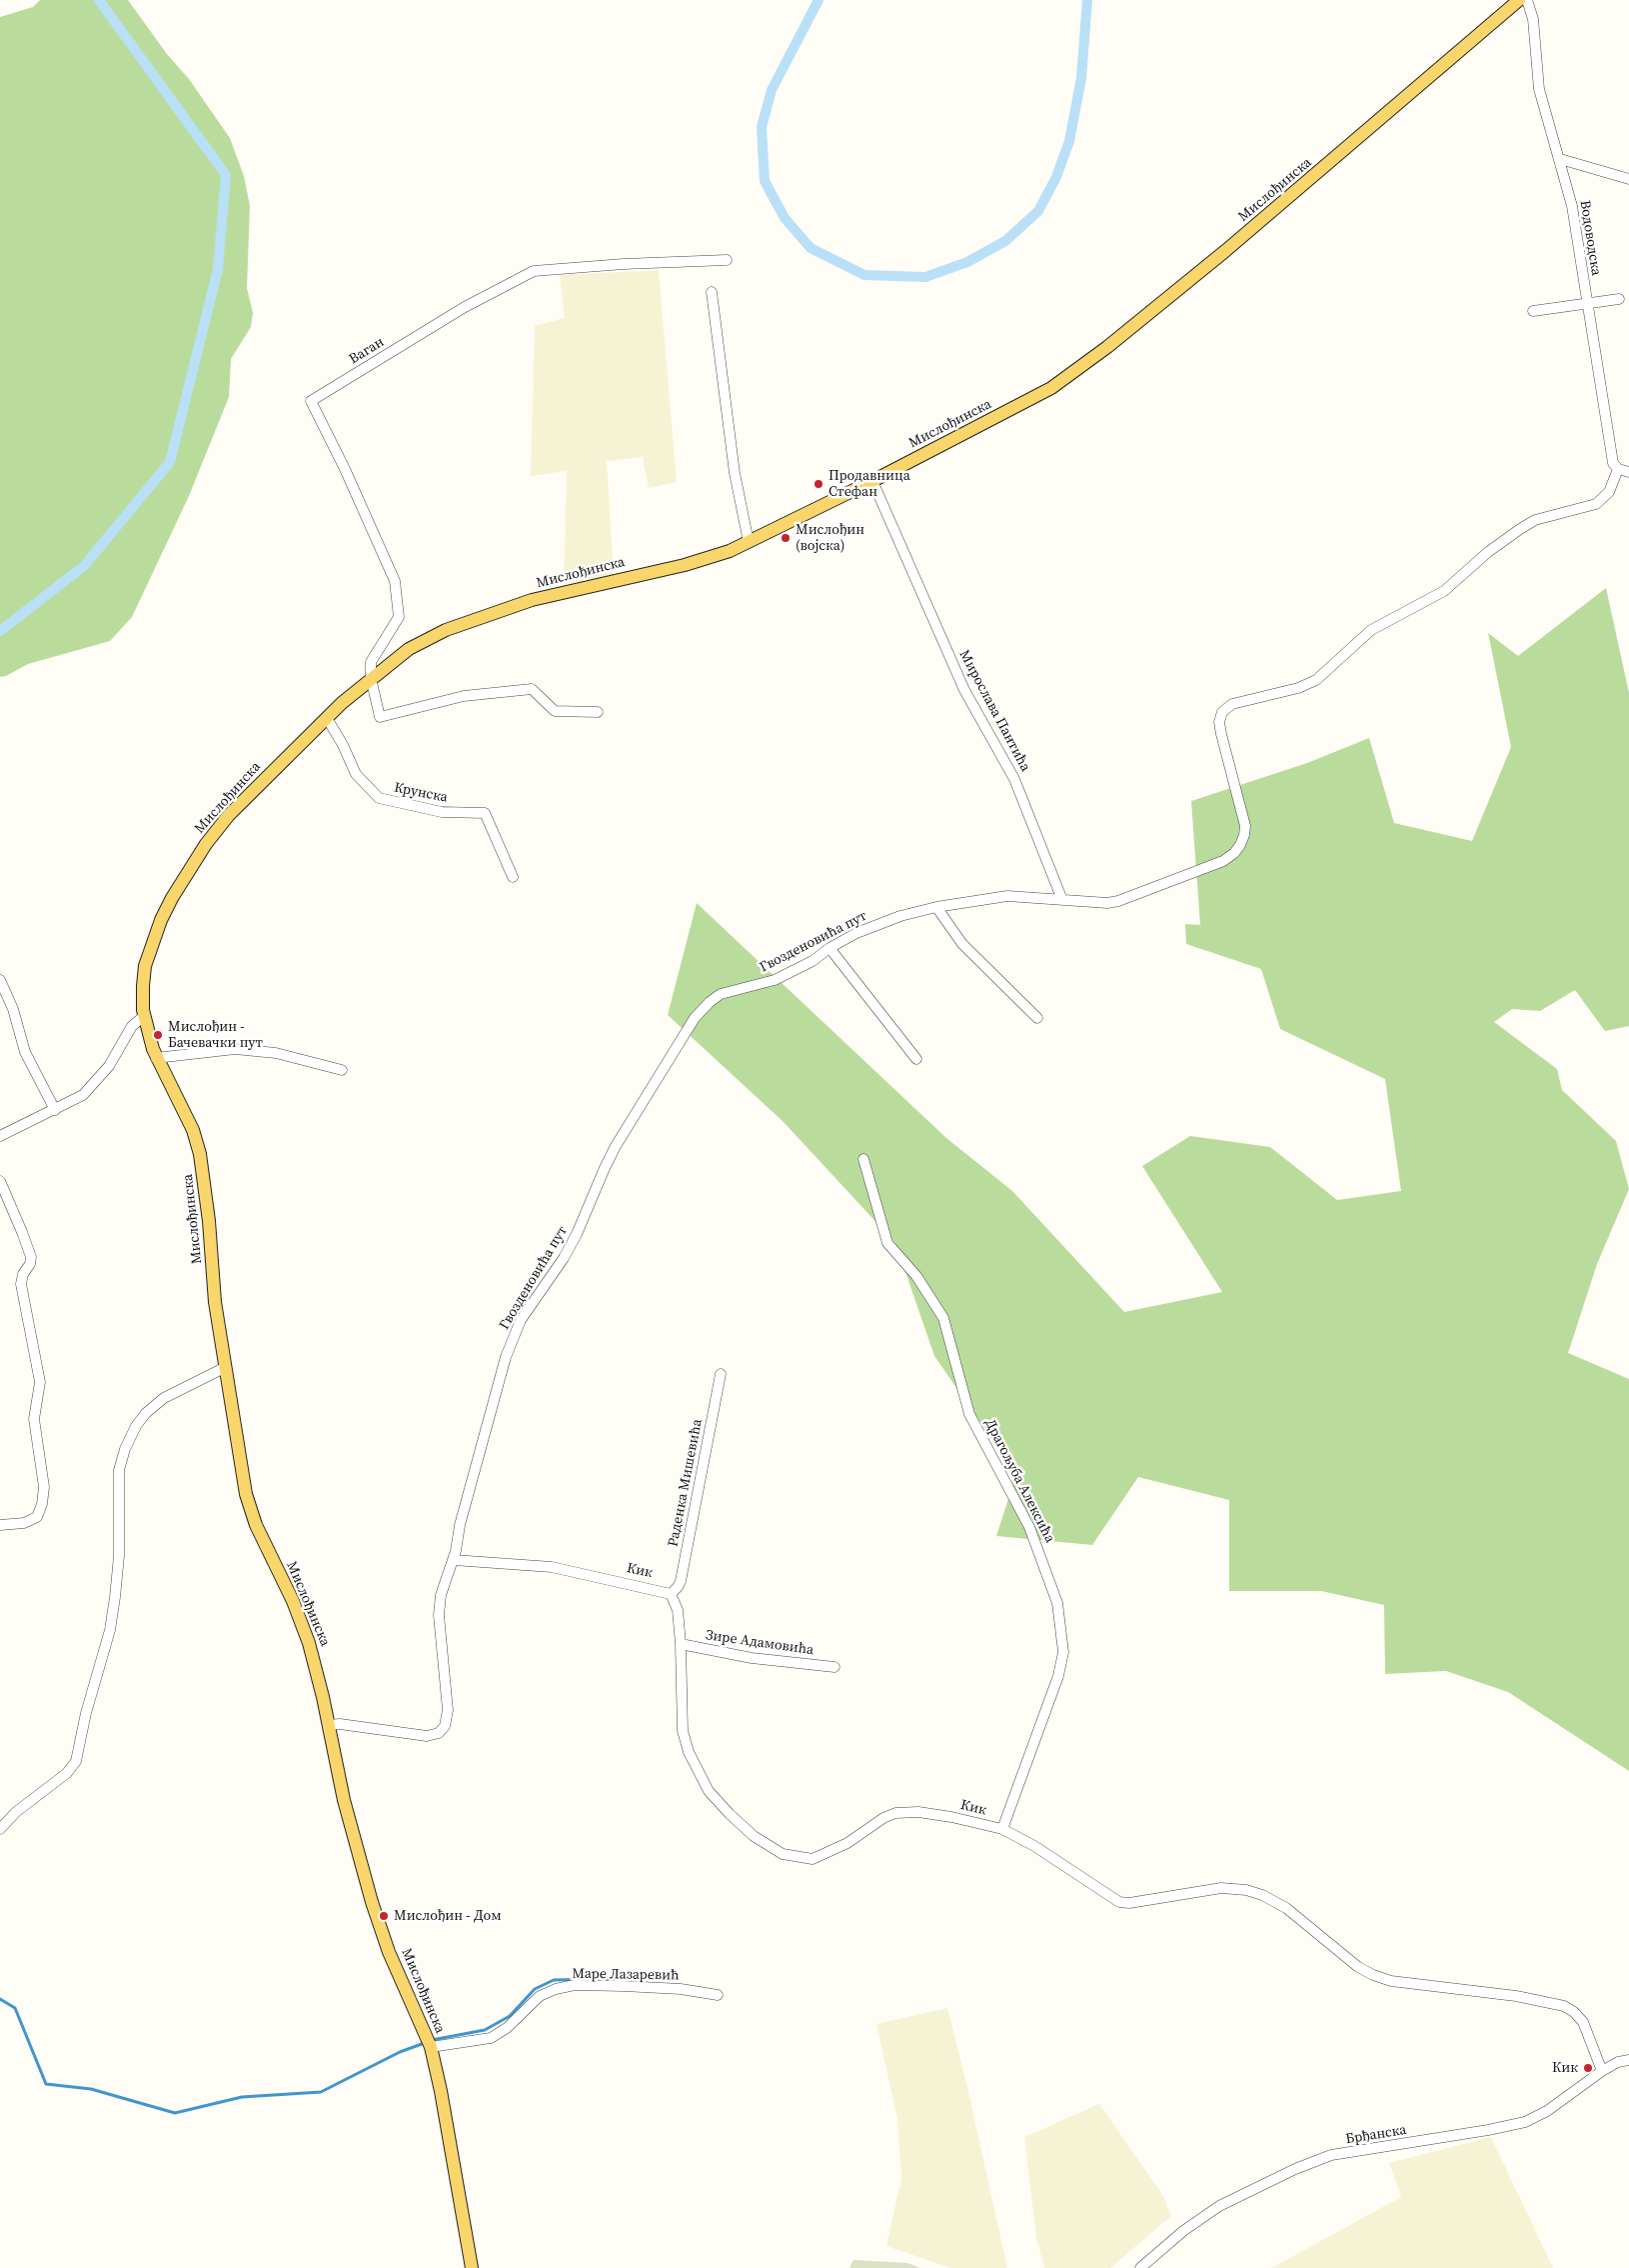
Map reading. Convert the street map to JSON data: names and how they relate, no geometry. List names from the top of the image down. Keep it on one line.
{"streets":{"main road":["Мислођинска"],"street":["Водоводска","Ваган","Мирослава Пантића","Крунска","Гвозденовића пут","Драгољуба Алексића","Раденка Мишевића","Кик","Зире Адамовића","Маре Лазаревић","Брђанска"]},"crossings":[["Мислођинска","Ваган"],["Мислођинска","Мирослава Пантића"],["Мислођинска","Крунска"],["Мислођинска","Гвозденовића пут"],["Мислођинска","Маре Лазаревић"],["Водоводска","Гвозденовића пут"],["Мирослава Пантића","Гвозденовића пут"],["Гвозденовића пут","Кик"],["Драгољуба Алексића","Кик"],["Раденка Мишевића","Кик"],["Кик","Зире Адамовића"],["Кик","Брђанска"]],"places":["Продавница Стефан","Мислођин (војска)","Мислођин - Бачевачки пут","Мислођин - Дом","Кик"]}
